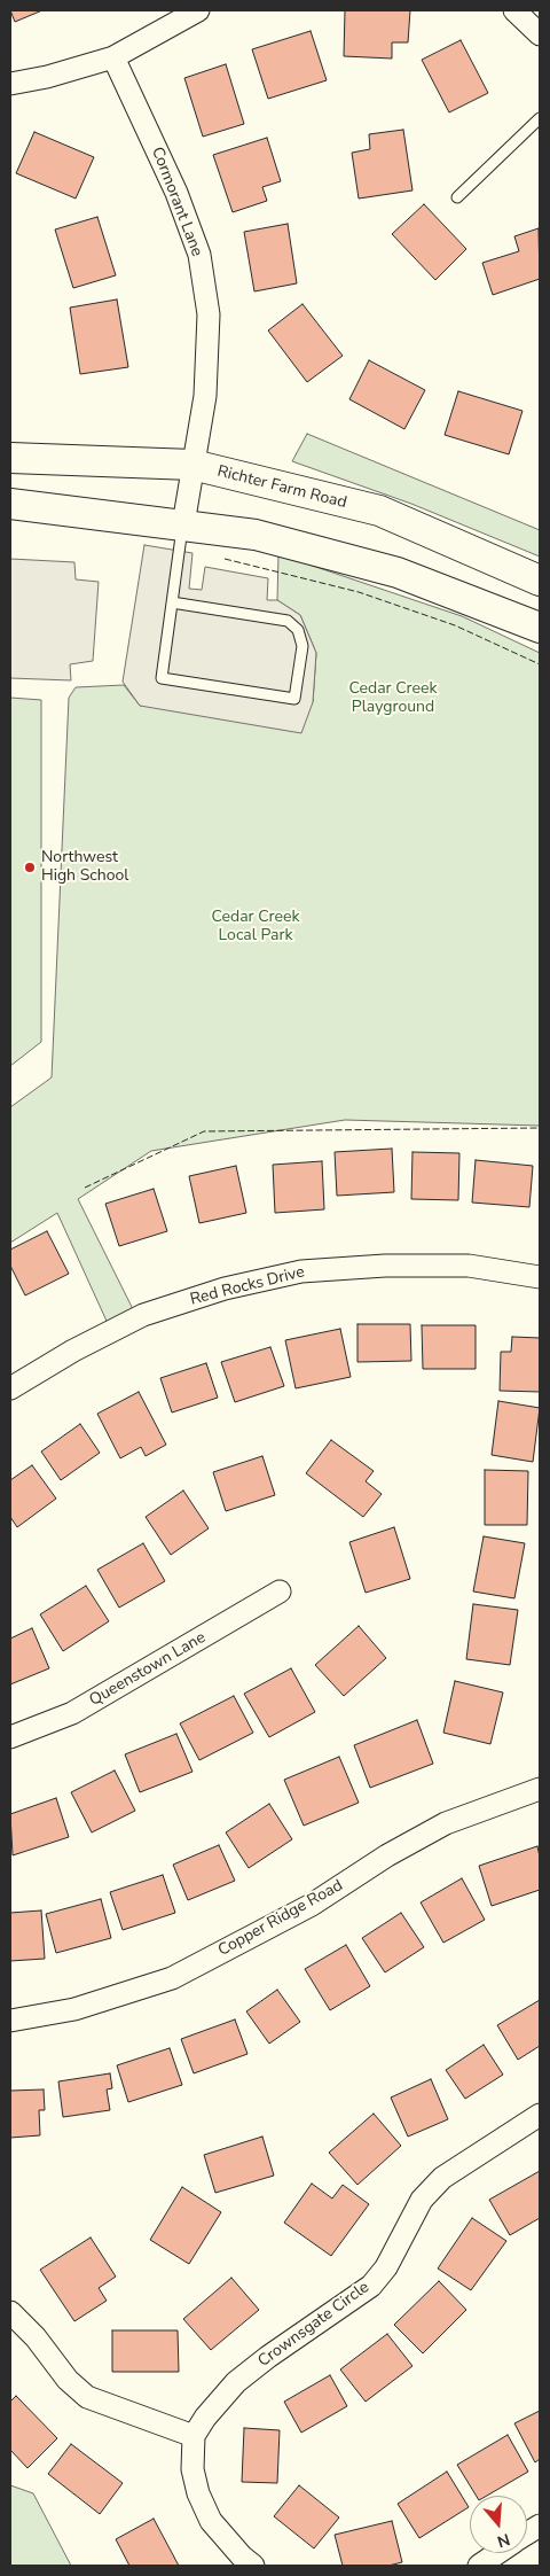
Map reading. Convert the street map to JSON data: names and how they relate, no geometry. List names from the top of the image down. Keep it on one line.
{"streets":{"main road":["Richter Farm Road"],"street":["Cormorant Lane","Red Rocks Drive","Queenstown Lane","Copper Ridge Road","Crownsgate Circle"]},"crossings":[["Cormorant Lane","Richter Farm Road"]],"parks":["Cedar Creek Playground","Cedar Creek Local Park"],"places":["Northwest High School"],"north":"bottom"}
